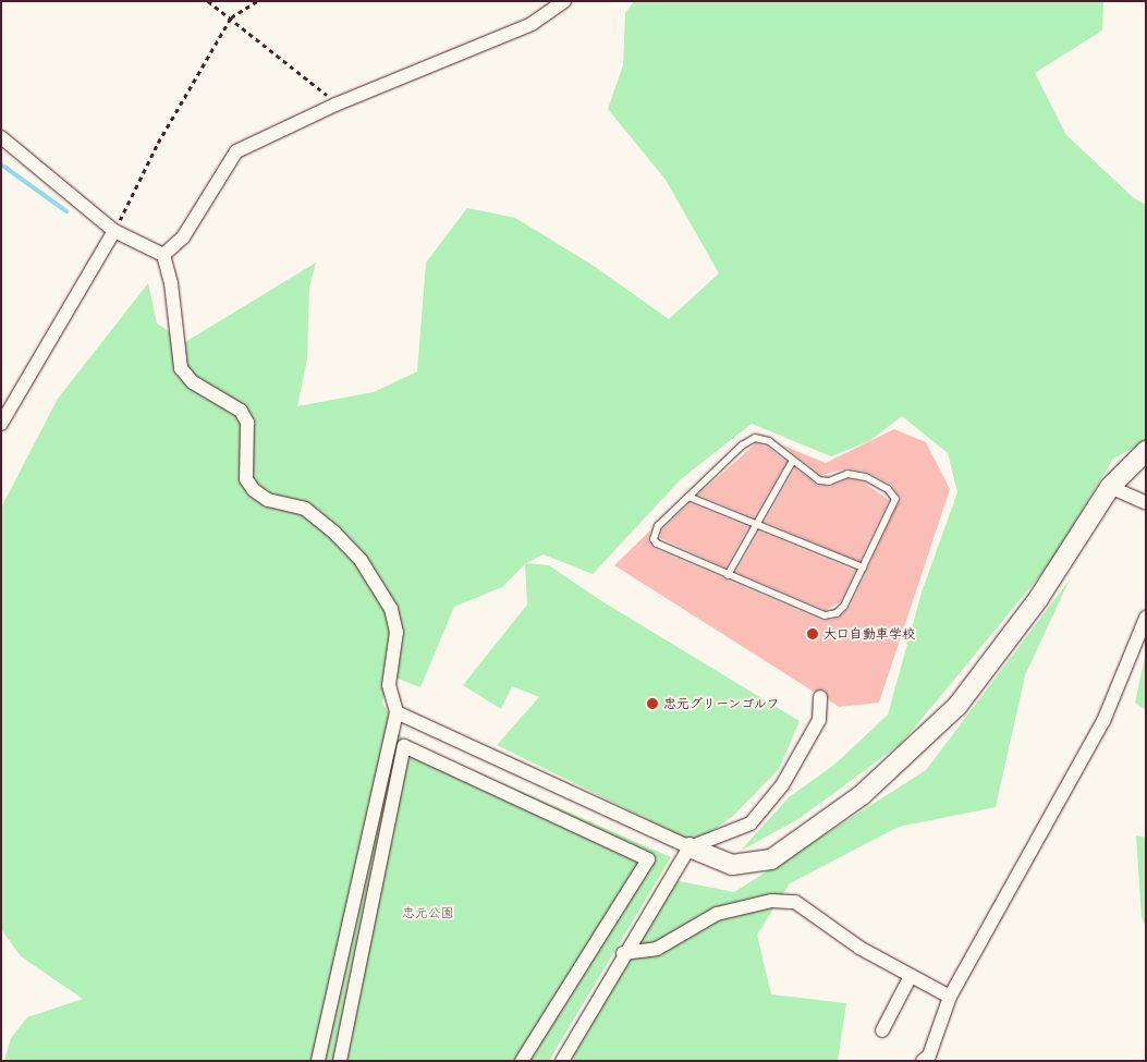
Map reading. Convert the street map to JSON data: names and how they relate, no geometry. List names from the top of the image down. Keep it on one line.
{"parks":["忠元公園"],"places":["大口自動車学校","忠元グリーンゴルフ"]}
